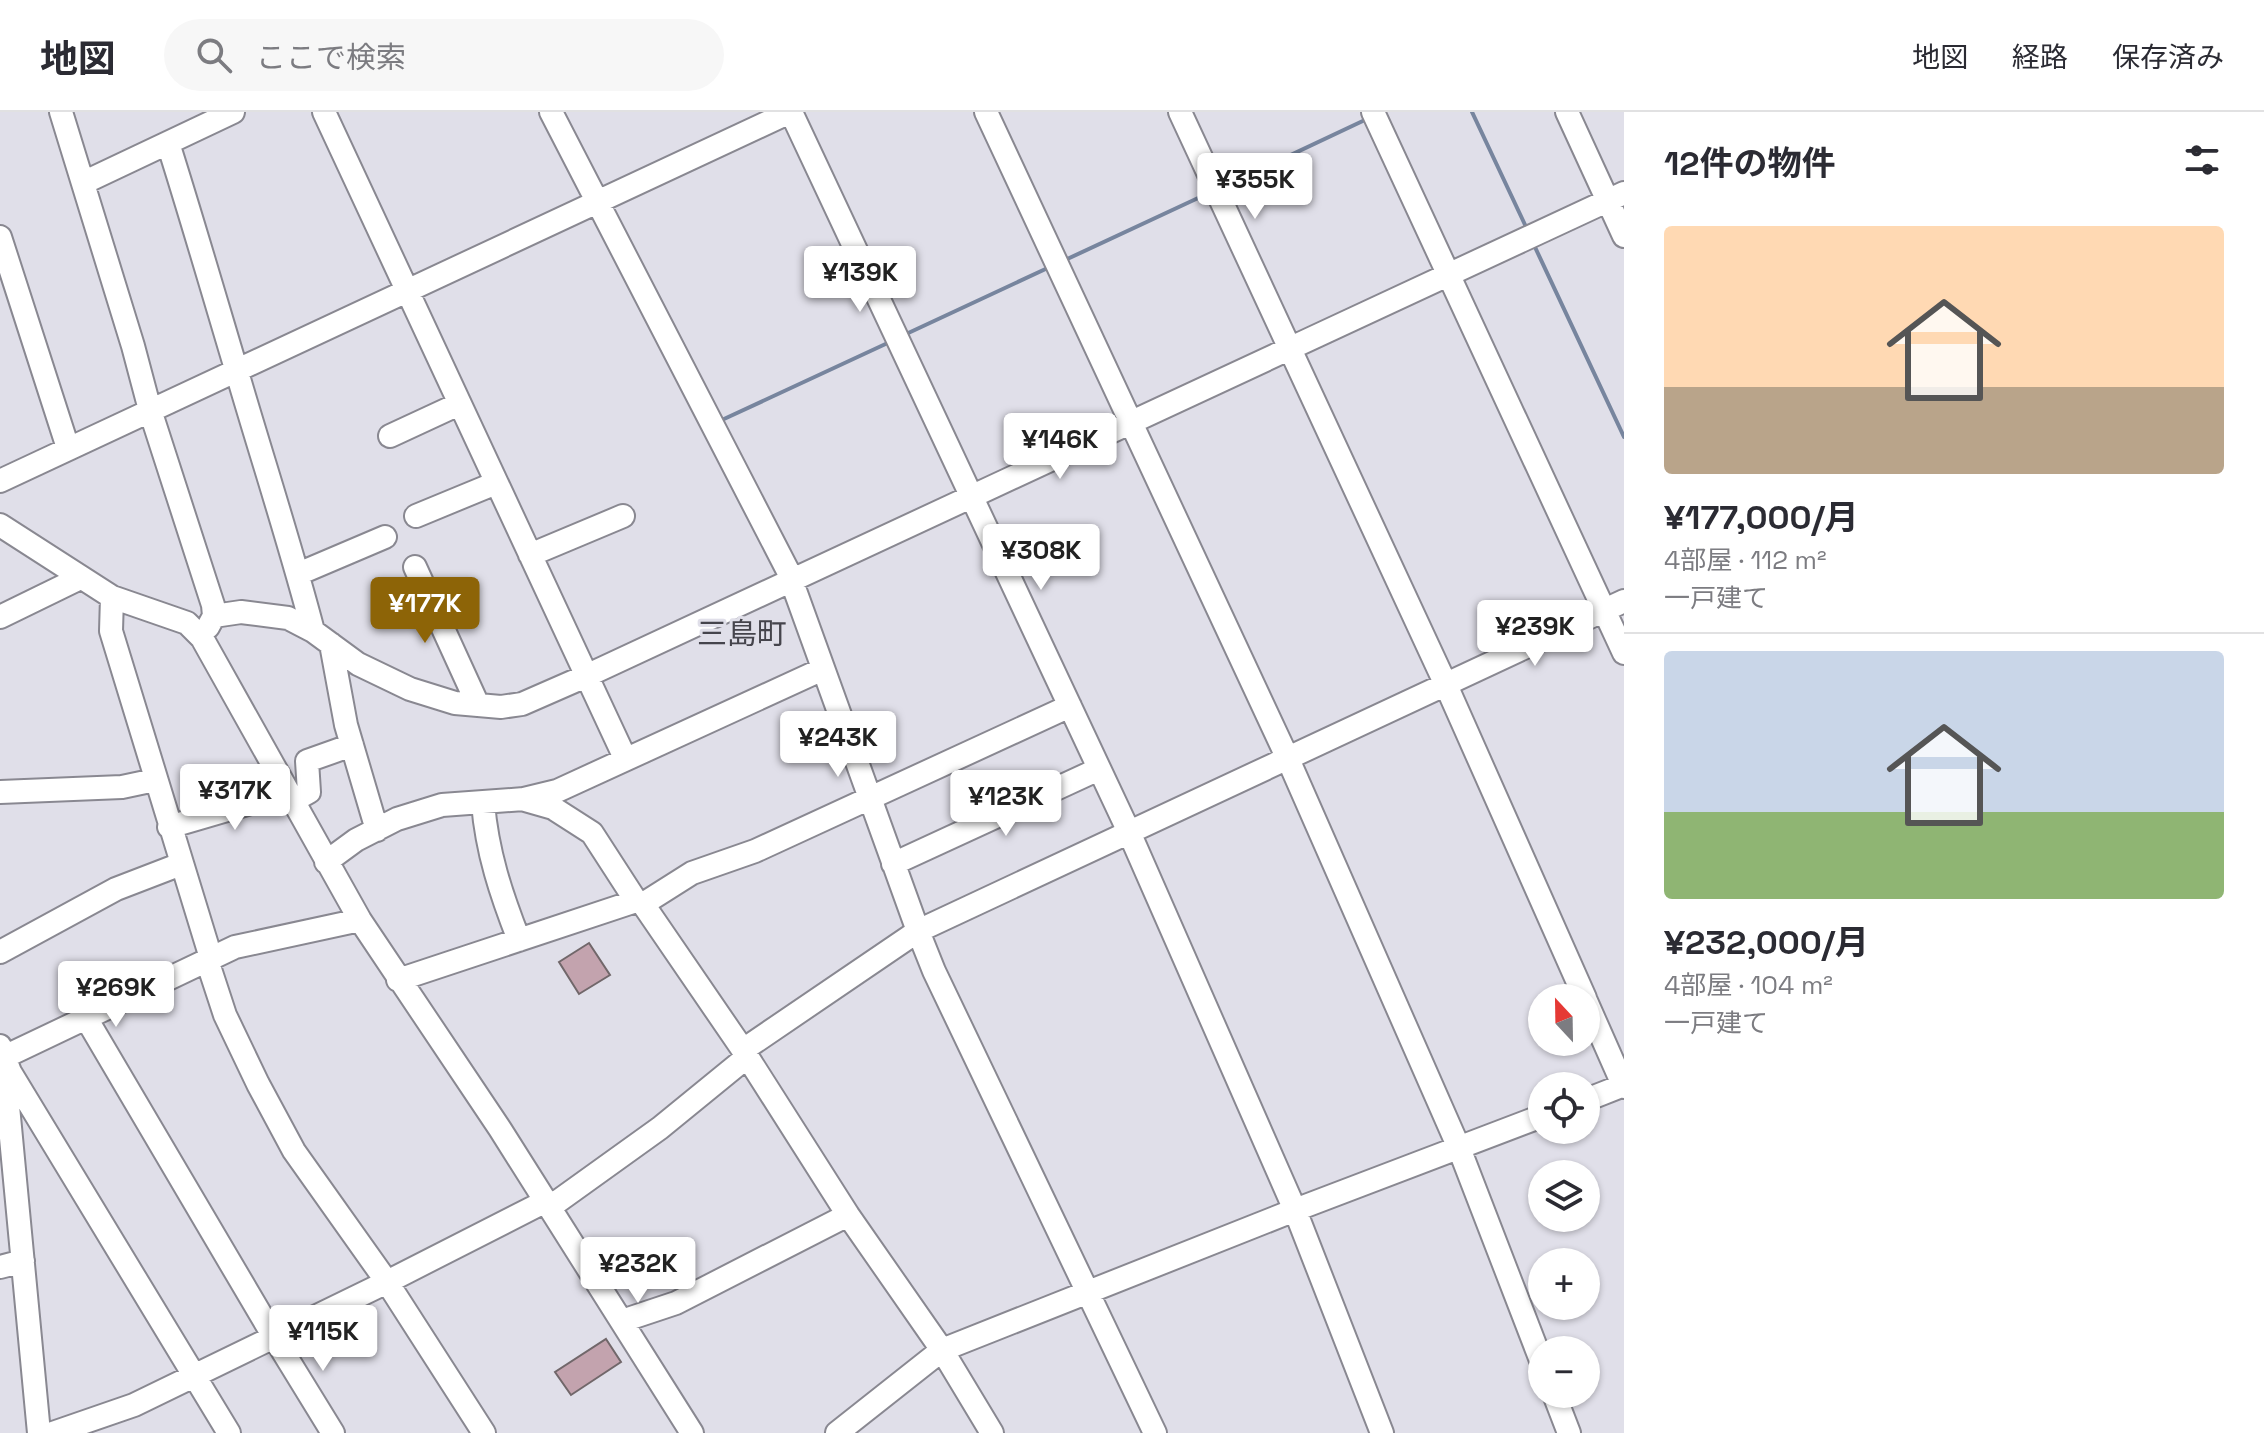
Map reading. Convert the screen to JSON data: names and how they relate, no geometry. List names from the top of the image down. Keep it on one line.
{"districts":["三島町"],"north":"top","page":{"header":"地図","search":"ここで検索","nav":["地図","経路","保存済み"],"heading":"12件の物件","price":["¥355K","¥139K","¥146K","¥308K","¥177K","¥239K","¥243K","¥317K","¥123K","¥269K","¥232K","¥115K"],"list":[{"name":"¥177,000/月","note":"4部屋 · 112 m² · 一戸建て"},{"name":"¥232,000/月","note":"4部屋 · 104 m² · 一戸建て"}],"map_buttons":["+","−"]}}
